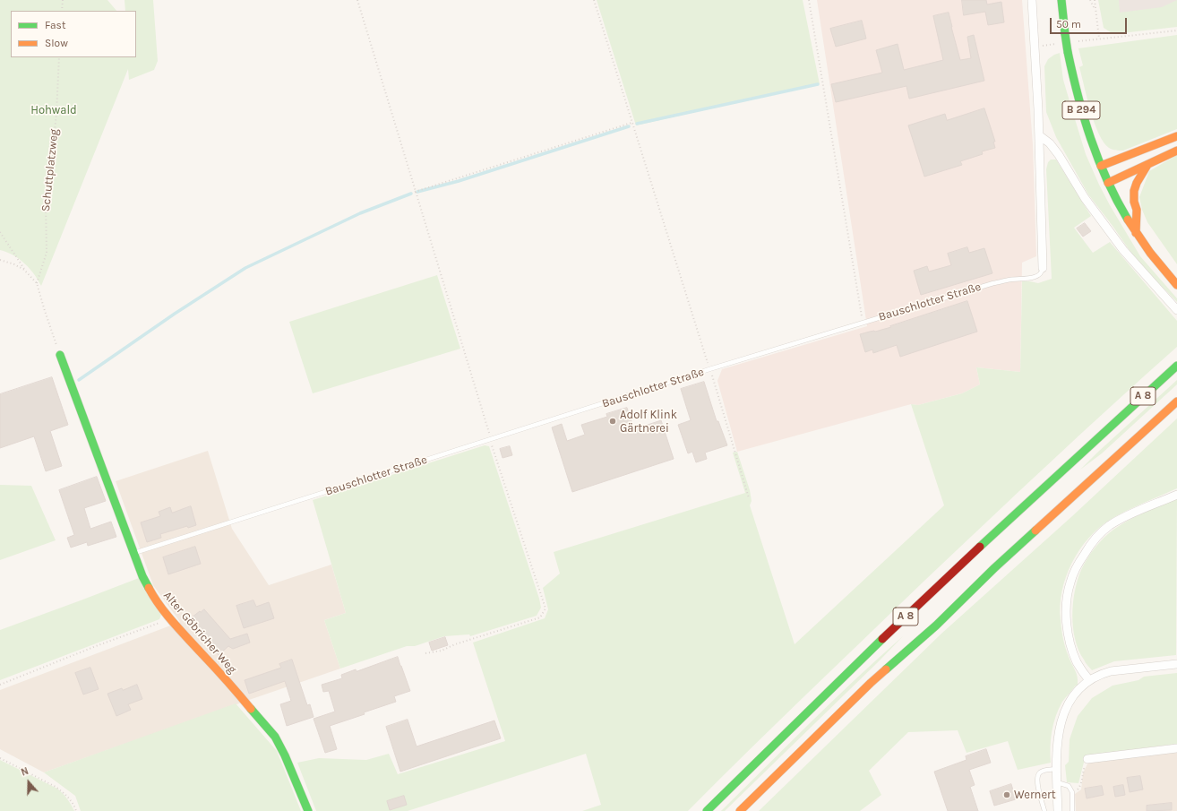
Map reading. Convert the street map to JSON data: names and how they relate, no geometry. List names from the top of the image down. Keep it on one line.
{"streets":{"main road":["B 294","A 8","Alter Göbricher Weg"],"street":["Bauschlotter Straße"],"path":["Schuttplatzweg"]},"crossings":[["Bauschlotter Straße","Alter Göbricher Weg"]],"parks":["Hohwald"],"places":["Adolf Klink Gärtnerei","Wernert"],"legend":["Fast","Slow"],"scale_bar":"50 m","north":"top"}
